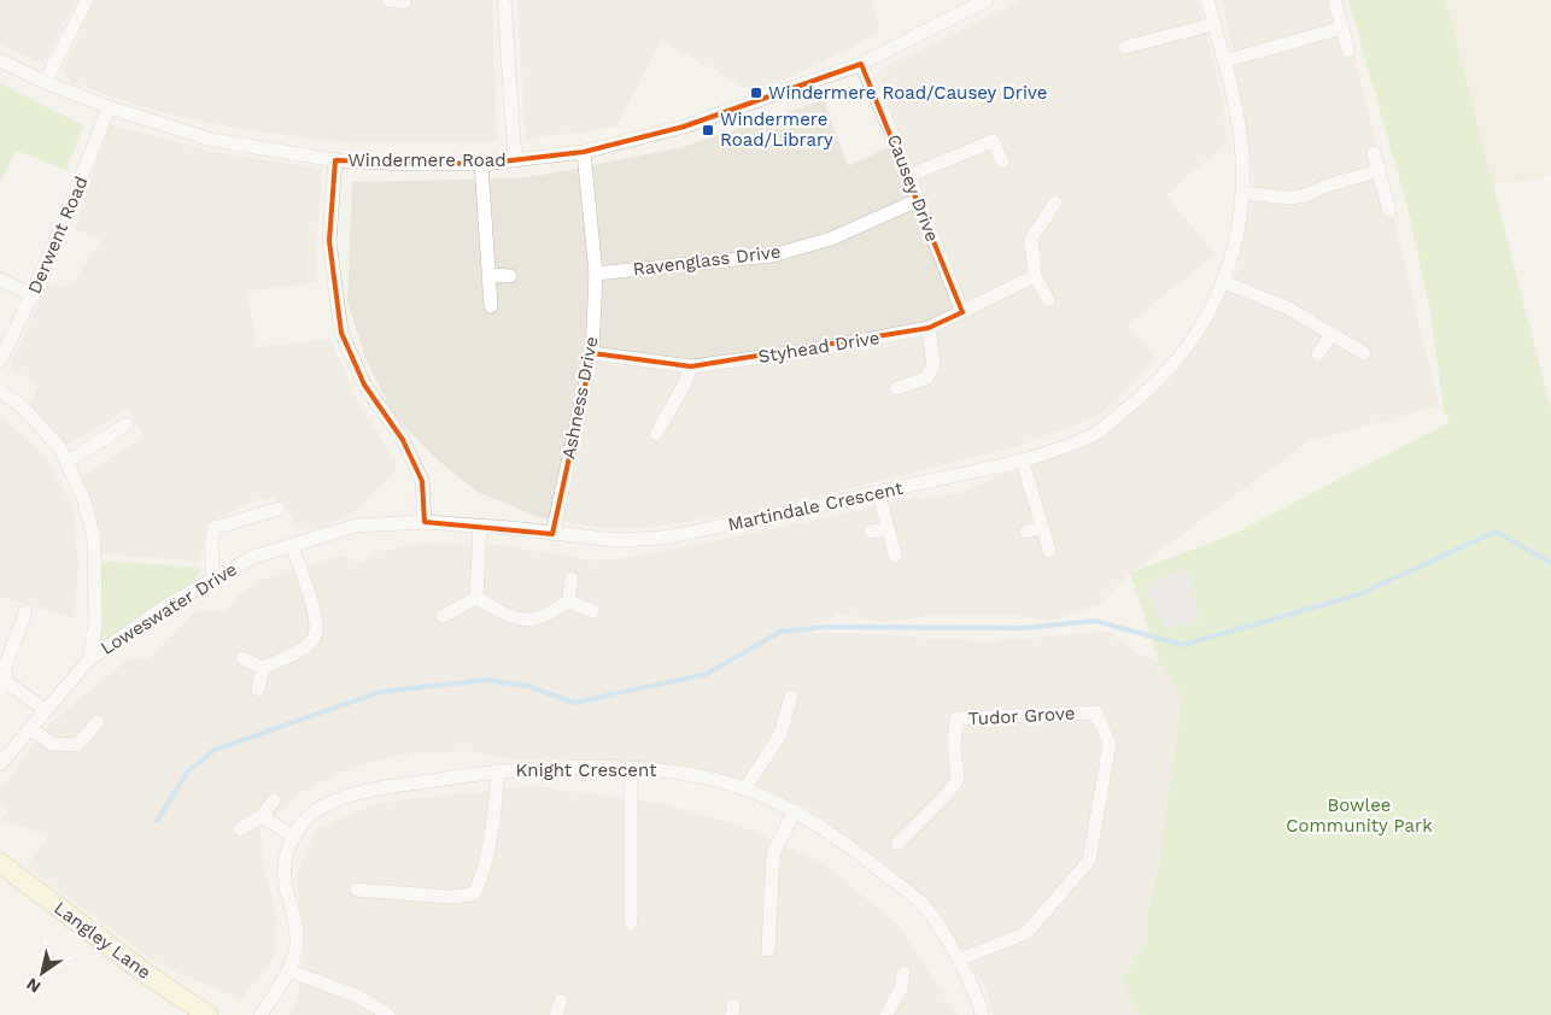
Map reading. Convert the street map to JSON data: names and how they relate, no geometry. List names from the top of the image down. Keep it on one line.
{"streets":{"street":["Windermere Road","Causey Drive","Derwent Road","Ravenglass Drive","Styhead Drive","Ashness Drive","Martindale Crescent","Loweswater Drive","Tudor Grove","Knight Crescent","Langley Lane"]},"crossings":[["Windermere Road","Causey Drive"],["Windermere Road","Derwent Road"],["Windermere Road","Ashness Drive"],["Causey Drive","Ravenglass Drive"],["Causey Drive","Styhead Drive"],["Ravenglass Drive","Ashness Drive"],["Styhead Drive","Ashness Drive"],["Ashness Drive","Martindale Crescent"],["Martindale Crescent","Loweswater Drive"],["Tudor Grove","Knight Crescent"]],"parks":["Bowlee Community Park"],"places":{"transit":["Windermere Road/Causey Drive","Windermere Road/Library"]},"north":"bottom left"}
